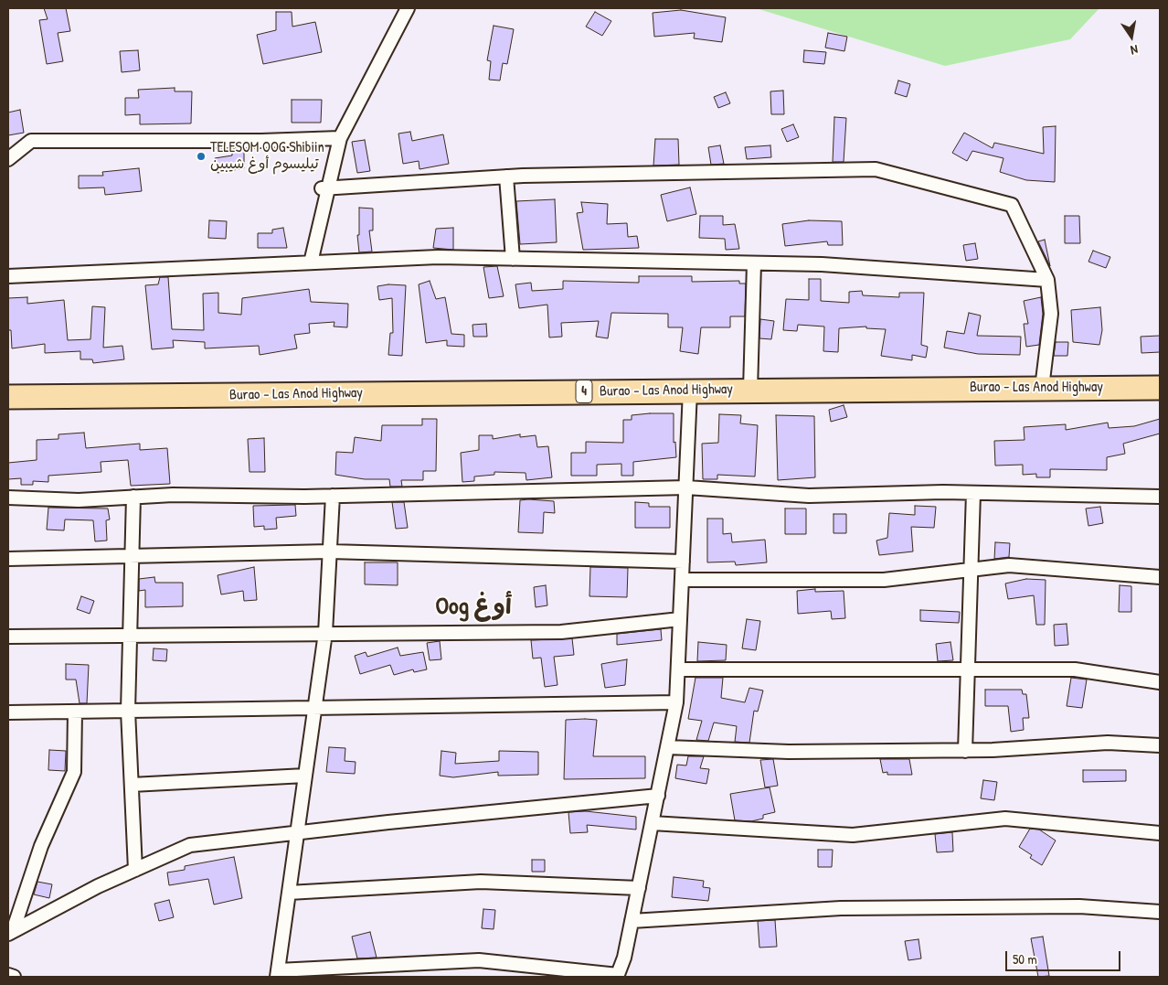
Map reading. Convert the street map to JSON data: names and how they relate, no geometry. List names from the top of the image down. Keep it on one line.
{"streets":{"highway":["Burao - Las Anod Highway","4"]},"districts":["Oog أوغ"],"places":["TELESOM OOG Shibiin تيليسوم أوغ شيبين"],"scale_bar":"50 m","north":"bottom"}
